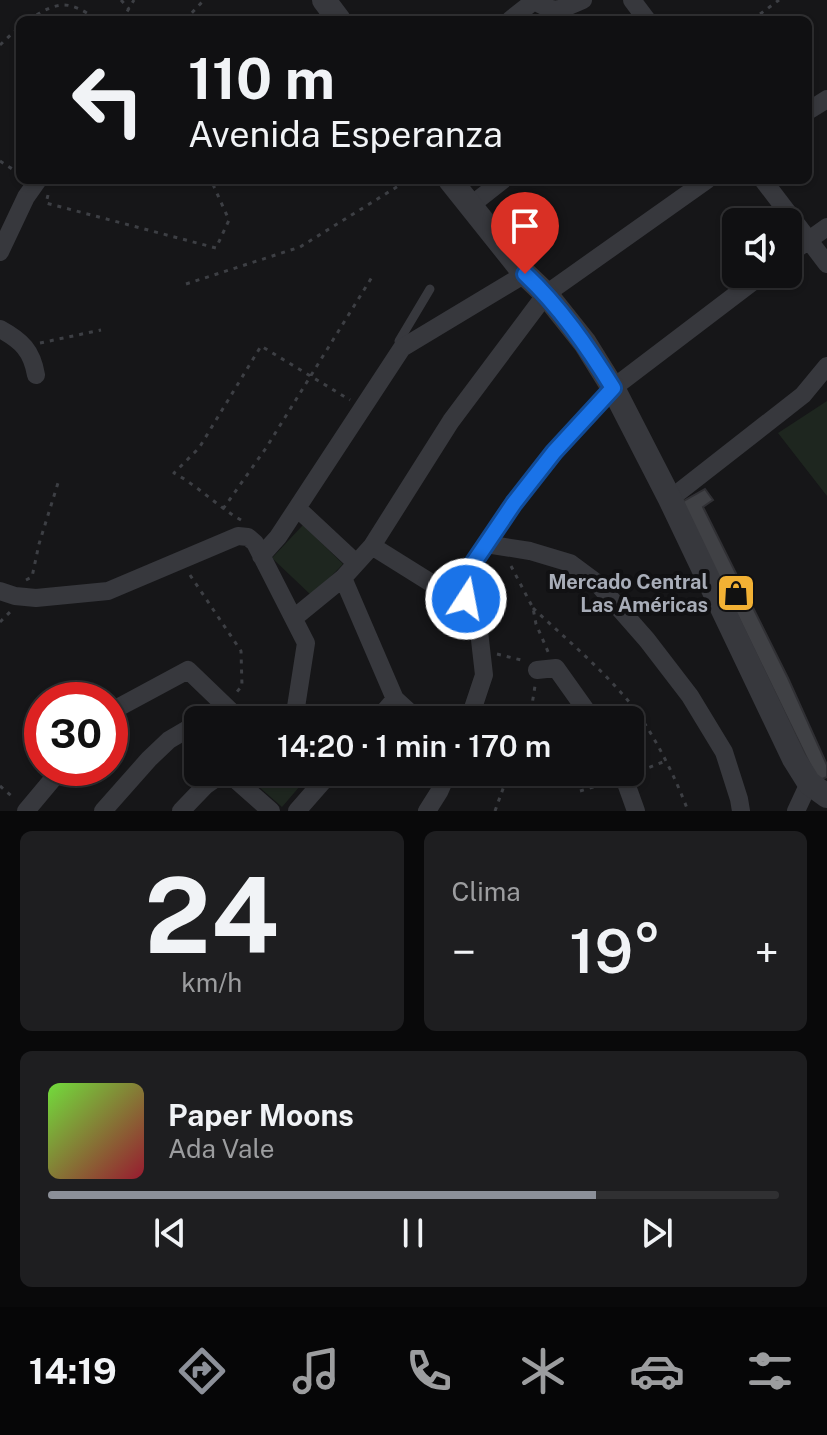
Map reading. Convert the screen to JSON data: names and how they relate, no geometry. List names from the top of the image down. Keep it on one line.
{"places":{"shop":["Mercado Central Las Américas"]},"page":{"turn":["110 m","Avenida Esperanza"],"limit":"30","trip":"14:20 · 1 min · 170 m","tile":[["24","km/h"],"Clima"],"heat":["−","19°","+"],"song":["Paper Moons","Ada Vale"],"tabs":"14:19"}}
